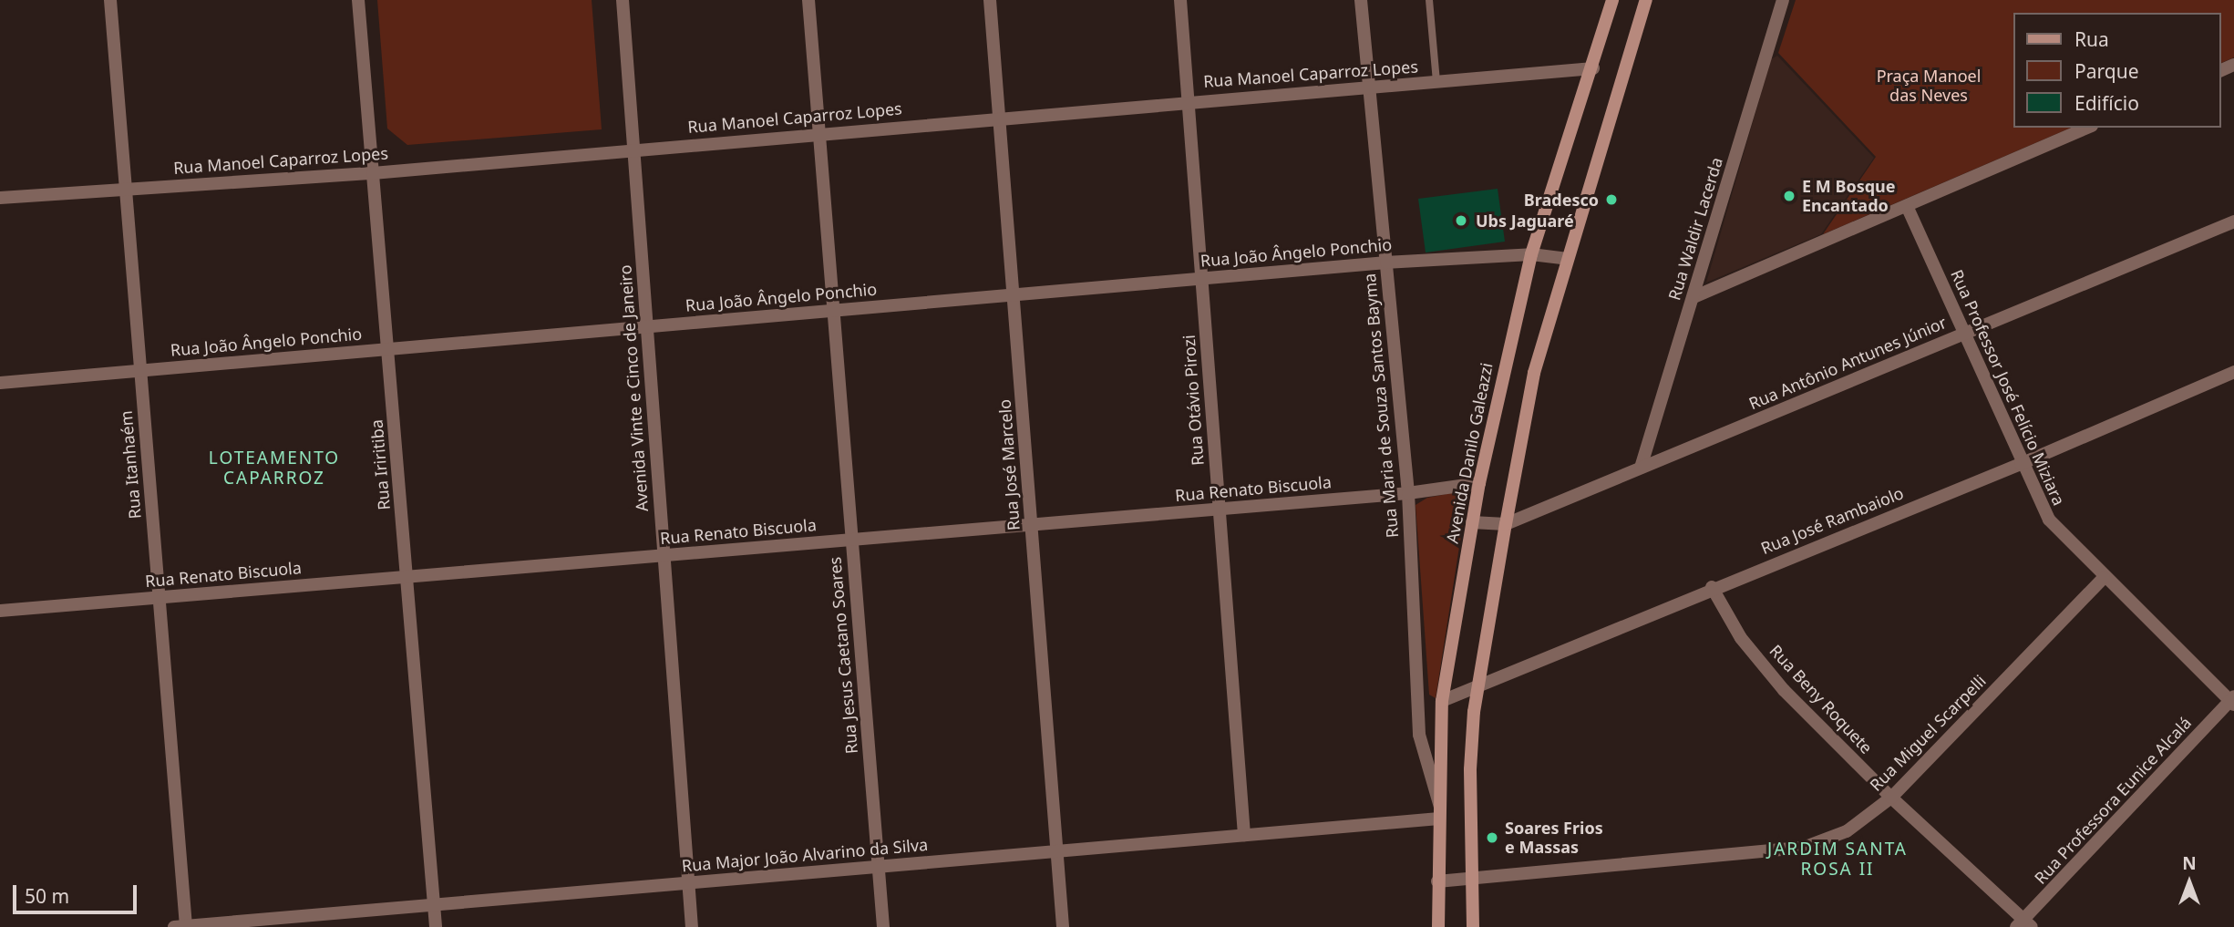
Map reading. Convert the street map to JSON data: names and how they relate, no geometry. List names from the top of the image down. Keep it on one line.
{"streets":{"main road":["Avenida Danilo Galeazzi"],"street":["Rua Manoel Caparroz Lopes","Rua Waldir Lacerda","Rua João Ângelo Ponchio","Rua Antônio Antunes Júnior","Rua Professor José Felício Miziara","Avenida Vinte e Cinco de Janeiro","Rua Otávio Pirozi","Rua Maria de Souza Santos Bayma","Rua Itanhaém","Rua Iriritiba","Rua José Marcelo","Rua Renato Biscuola","Rua José Rambaiolo","Rua Jesus Caetano Soares","Rua Beny Roquete","Rua Miguel Scarpelli","Rua Professora Eunice Alcalá","Rua Major João Alvarino da Silva"]},"crossings":[["Rua Manoel Caparroz Lopes","Avenida Vinte e Cinco de Janeiro"],["Rua Manoel Caparroz Lopes","Rua Otávio Pirozi"],["Rua Manoel Caparroz Lopes","Rua Maria de Souza Santos Bayma"],["Rua Manoel Caparroz Lopes","Avenida Danilo Galeazzi"],["Rua Manoel Caparroz Lopes","Rua Itanhaém"],["Rua Manoel Caparroz Lopes","Rua Iriritiba"],["Rua Manoel Caparroz Lopes","Rua José Marcelo"],["Rua Manoel Caparroz Lopes","Rua Jesus Caetano Soares"],["Rua Waldir Lacerda","Rua Antônio Antunes Júnior"],["Rua João Ângelo Ponchio","Avenida Vinte e Cinco de Janeiro"],["Rua João Ângelo Ponchio","Rua Otávio Pirozi"],["Rua João Ângelo Ponchio","Rua Maria de Souza Santos Bayma"],["Rua João Ângelo Ponchio","Avenida Danilo Galeazzi"],["Rua João Ângelo Ponchio","Rua Itanhaém"],["Rua João Ângelo Ponchio","Rua Iriritiba"],["Rua João Ângelo Ponchio","Rua José Marcelo"],["Rua João Ângelo Ponchio","Rua Jesus Caetano Soares"],["Rua Antônio Antunes Júnior","Rua Professor José Felício Miziara"],["Rua Antônio Antunes Júnior","Avenida Danilo Galeazzi"],["Rua Professor José Felício Miziara","Rua José Rambaiolo"],["Rua Professor José Felício Miziara","Rua Miguel Scarpelli"],["Rua Professor José Felício Miziara","Rua Professora Eunice Alcalá"],["Avenida Vinte e Cinco de Janeiro","Rua Renato Biscuola"],["Avenida Vinte e Cinco de Janeiro","Rua Major João Alvarino da Silva"],["Rua Otávio Pirozi","Rua Renato Biscuola"],["Rua Otávio Pirozi","Rua Major João Alvarino da Silva"],["Rua Maria de Souza Santos Bayma","Avenida Danilo Galeazzi"],["Rua Maria de Souza Santos Bayma","Rua Renato Biscuola"],["Rua Maria de Souza Santos Bayma","Rua Major João Alvarino da Silva"],["Avenida Danilo Galeazzi","Rua Renato Biscuola"],["Avenida Danilo Galeazzi","Rua José Rambaiolo"],["Avenida Danilo Galeazzi","Rua Miguel Scarpelli"],["Avenida Danilo Galeazzi","Rua Major João Alvarino da Silva"],["Rua Itanhaém","Rua Renato Biscuola"],["Rua Itanhaém","Rua Major João Alvarino da Silva"],["Rua Iriritiba","Rua Renato Biscuola"],["Rua Iriritiba","Rua Major João Alvarino da Silva"],["Rua José Marcelo","Rua Renato Biscuola"],["Rua José Marcelo","Rua Major João Alvarino da Silva"],["Rua Renato Biscuola","Rua Jesus Caetano Soares"],["Rua José Rambaiolo","Rua Beny Roquete"],["Rua Jesus Caetano Soares","Rua Major João Alvarino da Silva"],["Rua Beny Roquete","Rua Miguel Scarpelli"],["Rua Beny Roquete","Rua Professora Eunice Alcalá"]],"districts":["LOTEAMENTO CAPARROZ","JARDIM SANTA ROSA II"],"parks":["Praça Manoel das Neves"],"places":["E M Bosque Encantado","Bradesco","Ubs Jaguaré","Soares Frios e Massas"],"legend":["Rua","Parque","Edifício"],"scale_bar":"50 m","north":"top"}
